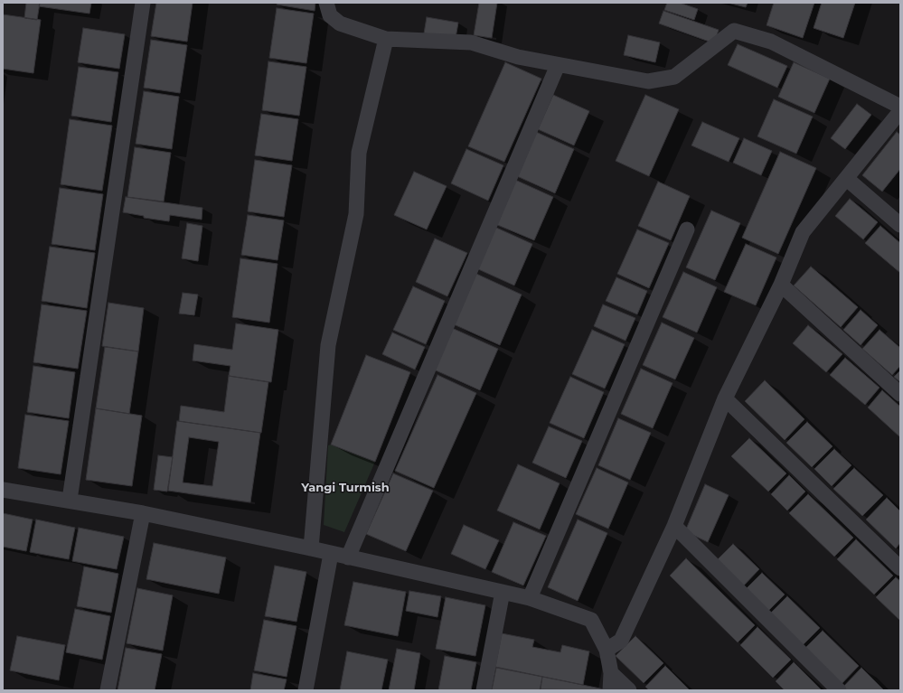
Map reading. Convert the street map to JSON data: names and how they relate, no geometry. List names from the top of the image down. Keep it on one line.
{"districts":["Yangi Turmish"]}
